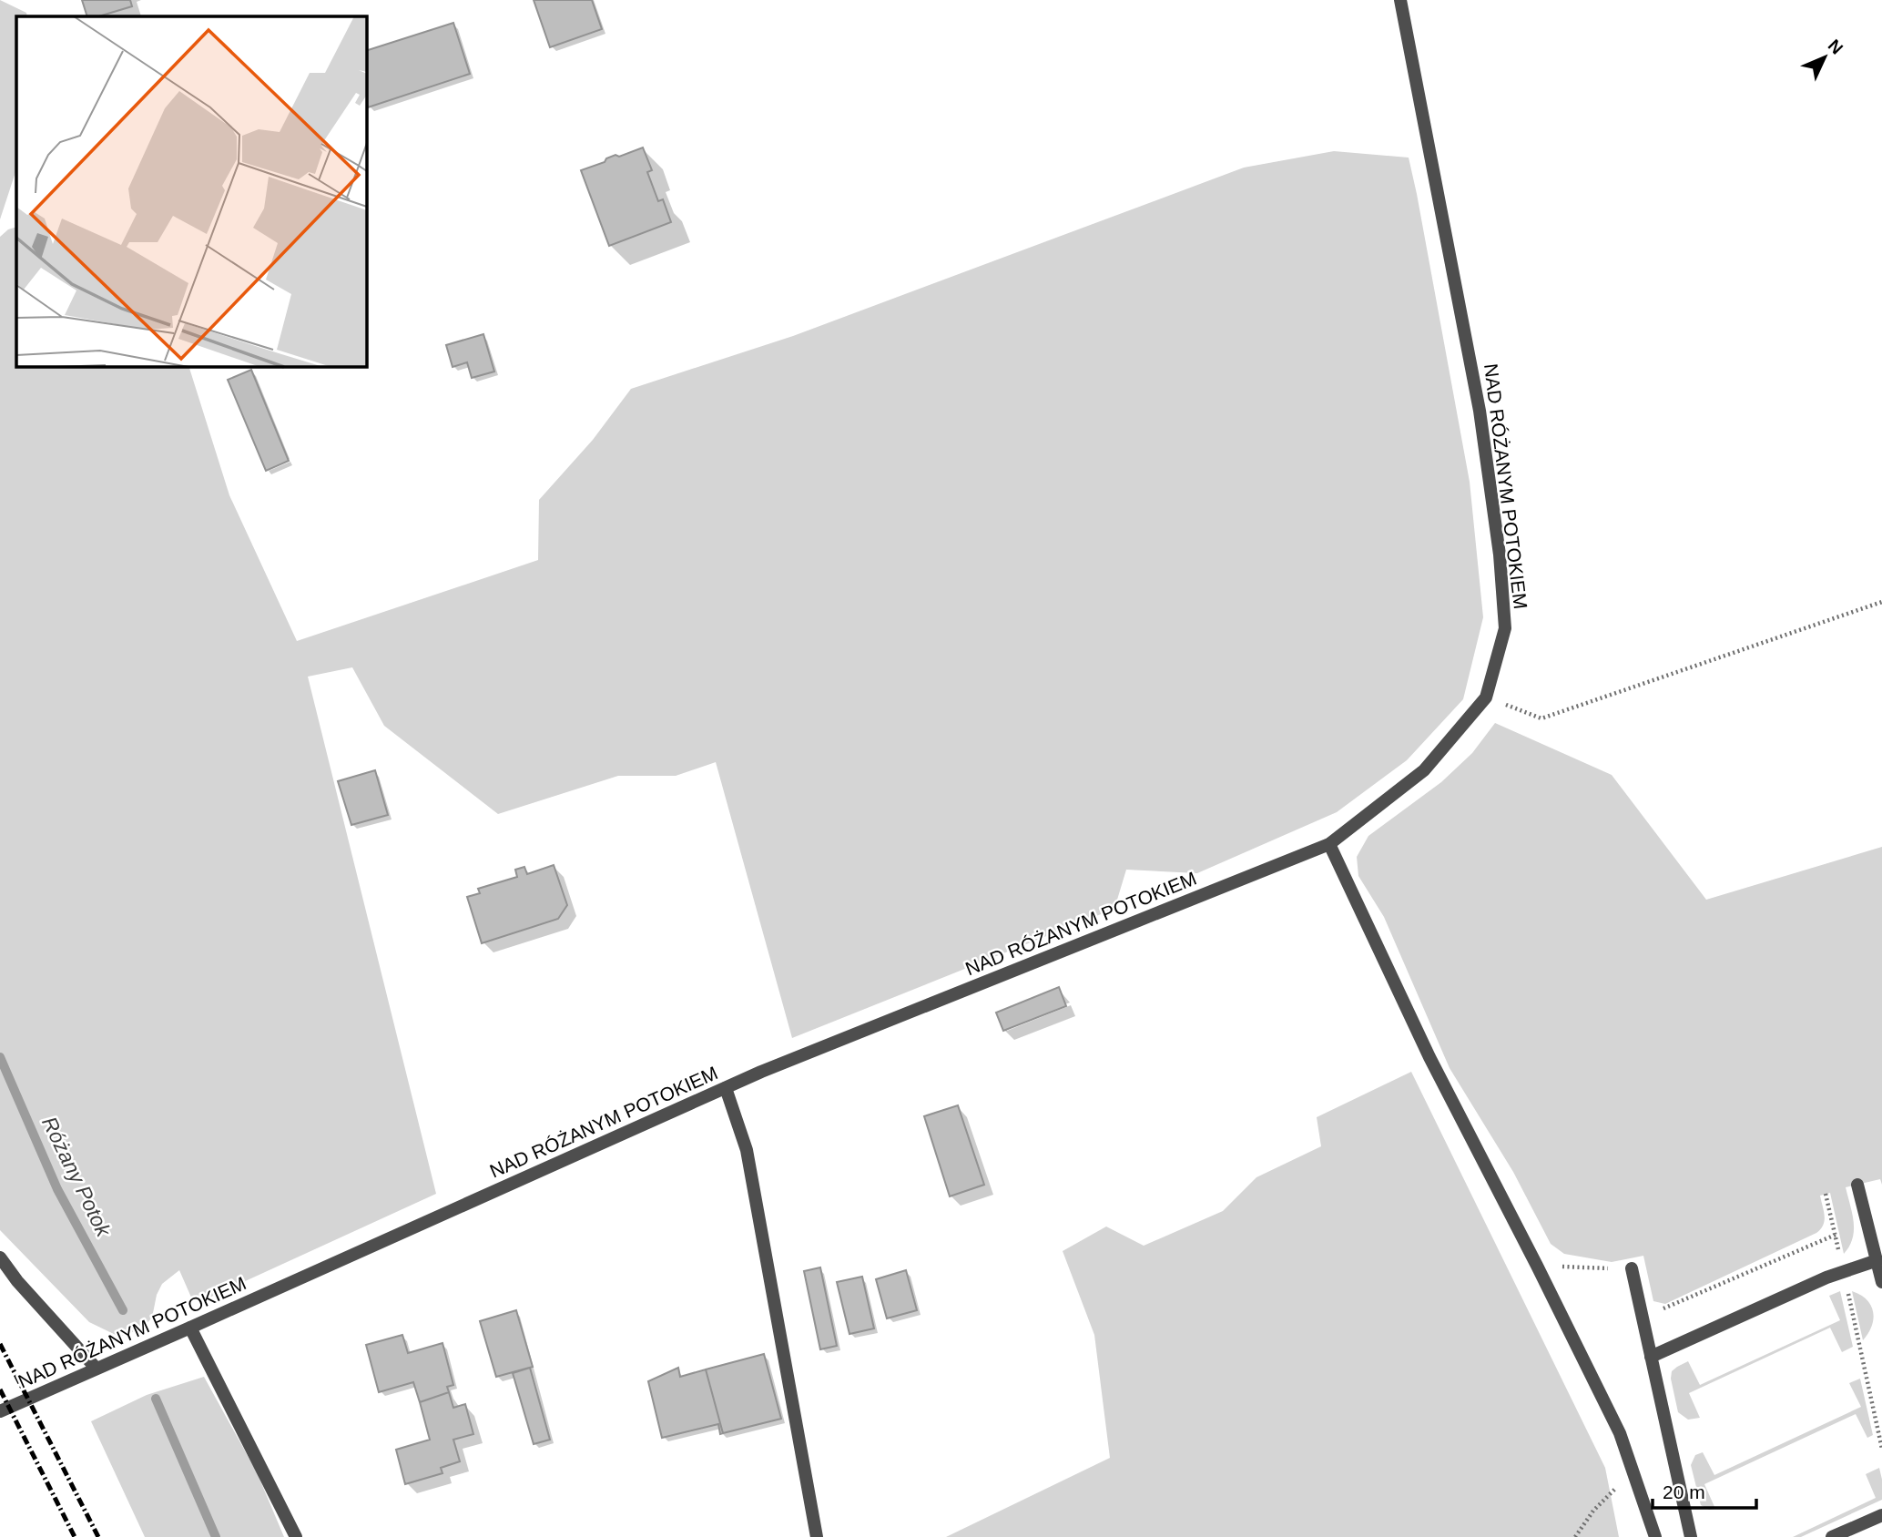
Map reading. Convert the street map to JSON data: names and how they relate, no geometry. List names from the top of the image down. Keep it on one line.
{"streets":{"street":["NAD RÓŻANYM POTOKIEM"]},"water":["Różany Potok"],"scale_bar":"20 m","north":"top right"}
